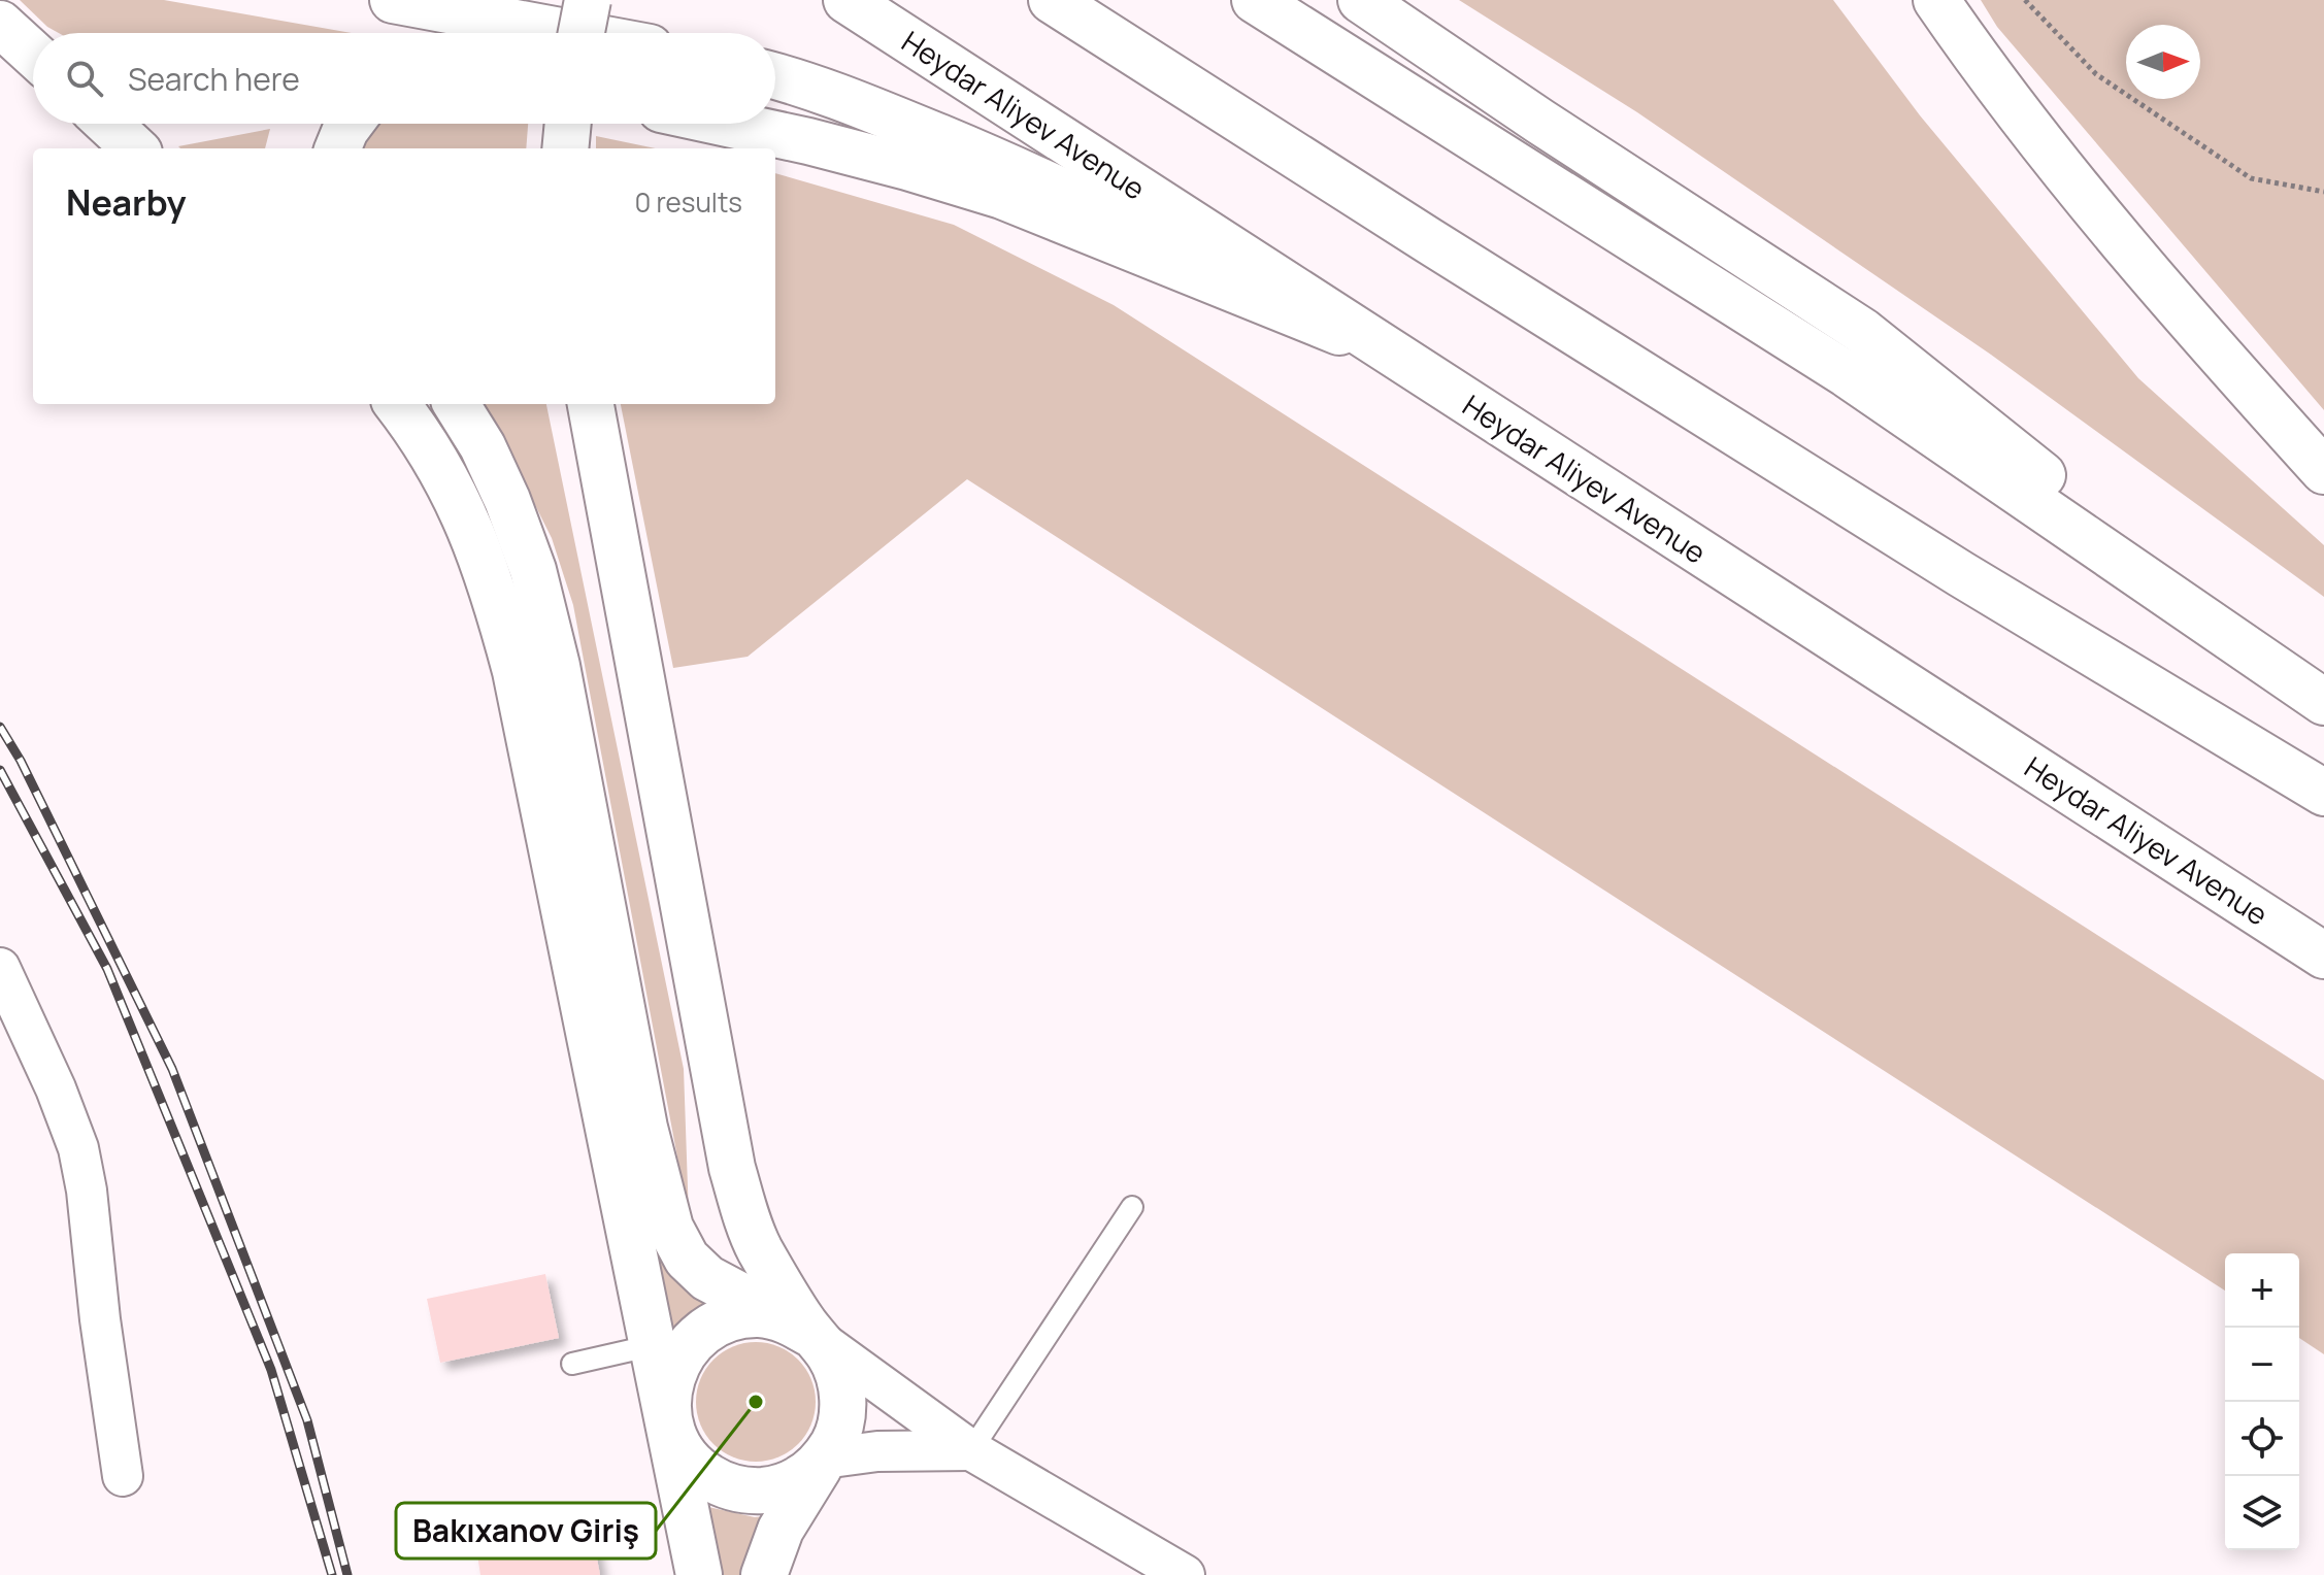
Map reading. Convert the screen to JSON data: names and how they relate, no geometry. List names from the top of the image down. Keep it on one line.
{"streets":{"main road":["Heydar Aliyev Avenue"]},"places":["Bakıxanov Giriş"],"north":"right","page":{"search":"Search here","heading":["Nearby","0 results"],"map_buttons":["+","−"]}}
